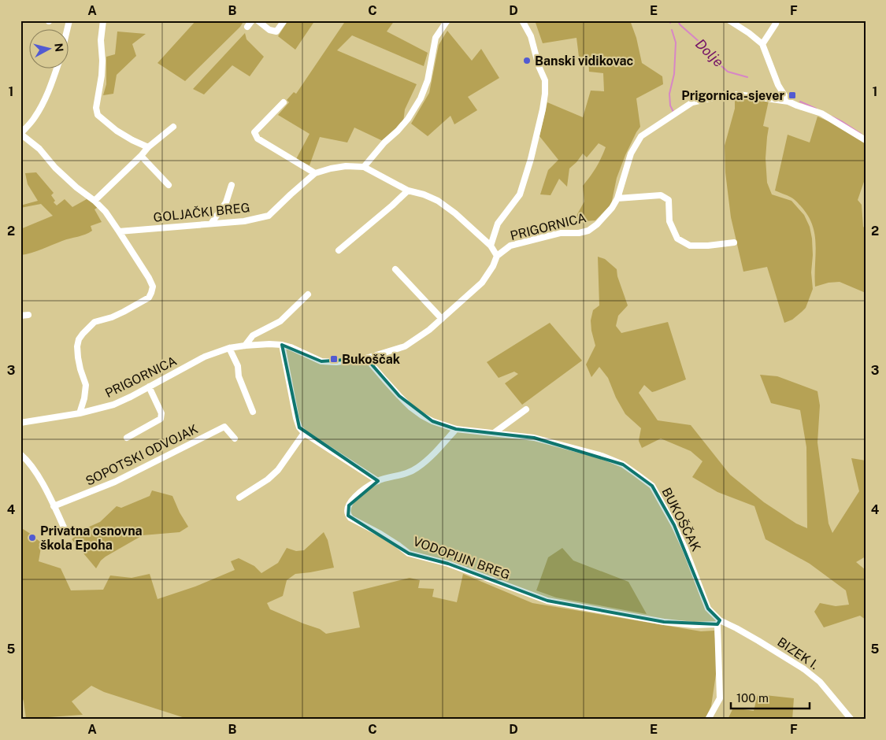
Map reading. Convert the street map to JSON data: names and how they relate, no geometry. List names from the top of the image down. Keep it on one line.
{"streets":{"street":["GOLJAČKI BREG","PRIGORNICA","SOPOTSKI ODVOJAK","BUKOŠČAK","VODOPIJIN BREG","BIZEK I."]},"crossings":[["GOLJAČKI BREG","PRIGORNICA"],["PRIGORNICA","BUKOŠČAK"],["BUKOŠČAK","VODOPIJIN BREG"],["BUKOŠČAK","BIZEK I."],["VODOPIJIN BREG","BIZEK I."]],"water":["Dolje"],"places":{"other":["Banski vidikovac","Privatna osnovna škola Epoha"],"transit":["Prigornica-sjever","Bukoščak"]},"scale_bar":"100 m","north":"right","grid":{"columns":["A","B","C","D","E","F"],"rows":["1","2","3","4","5"]}}
